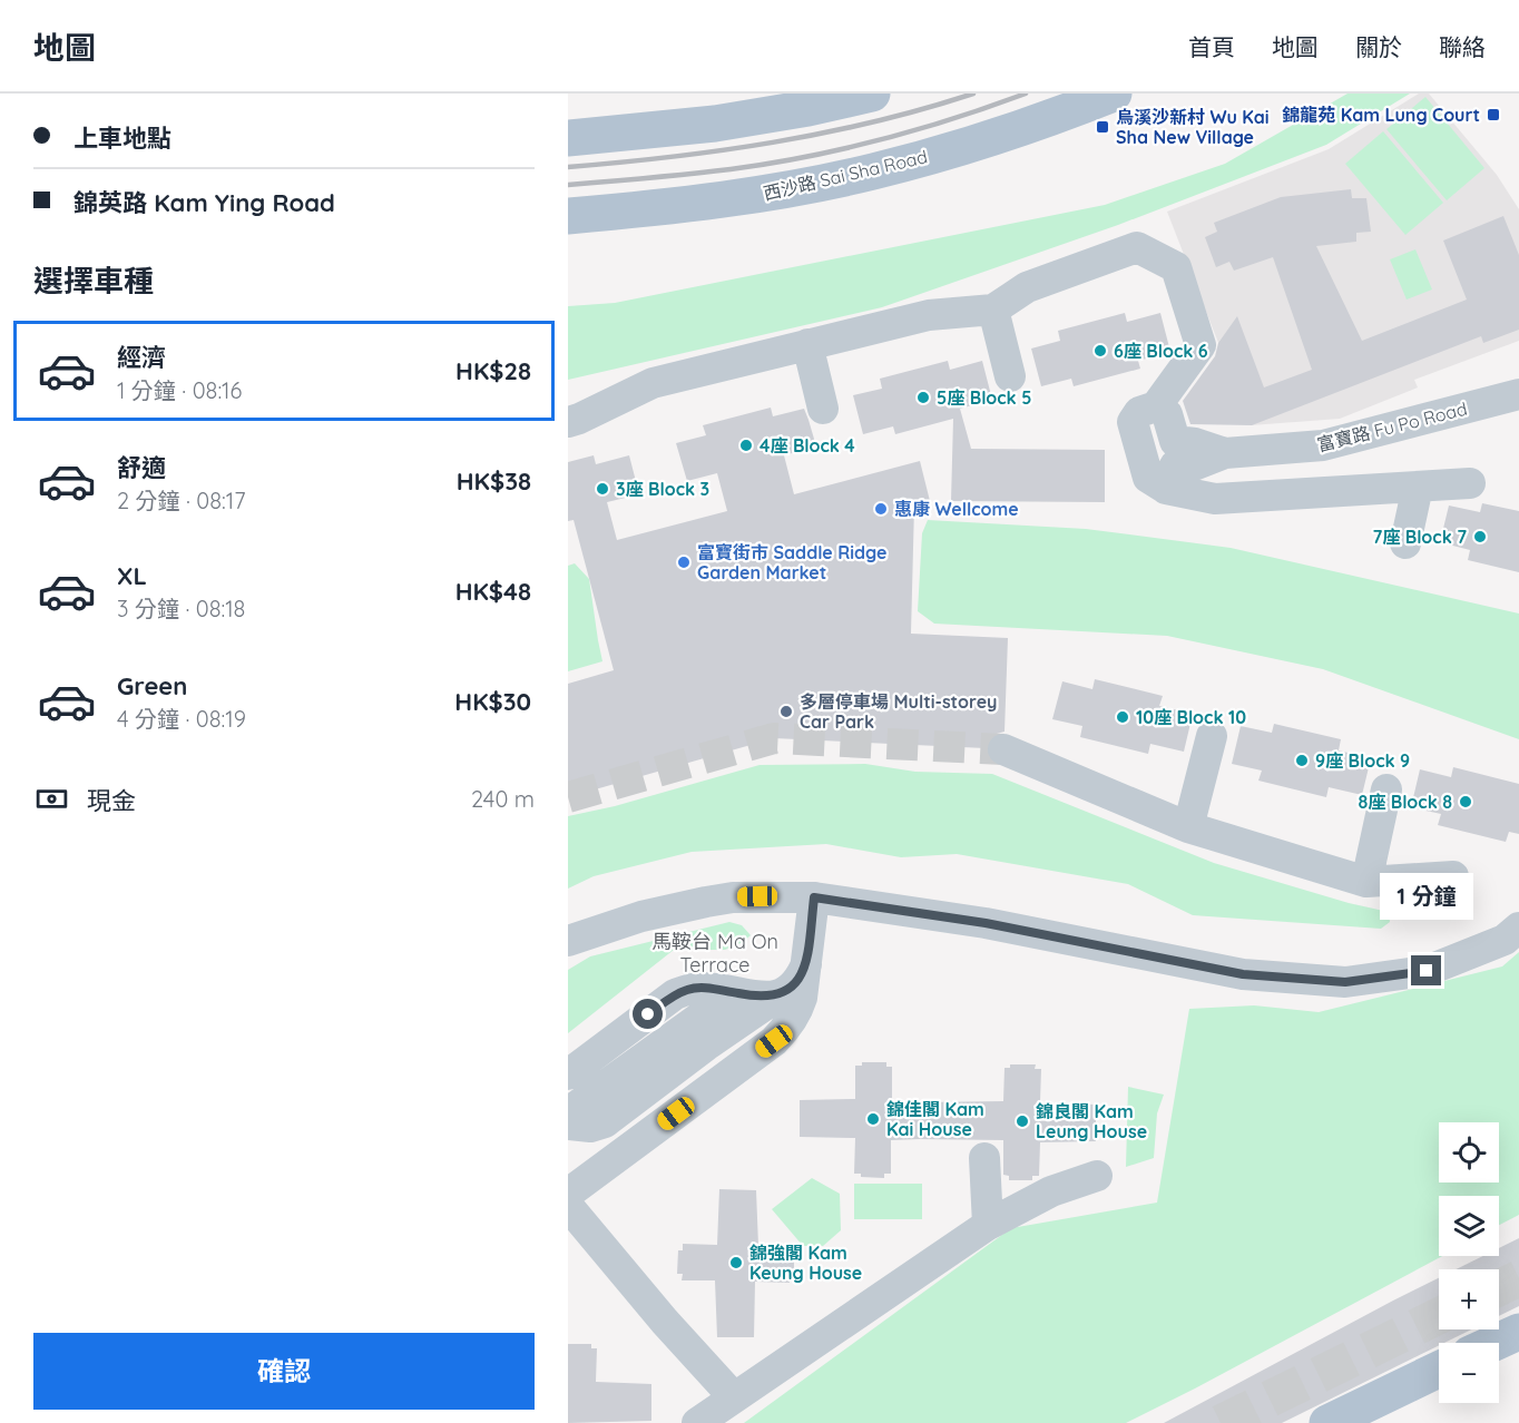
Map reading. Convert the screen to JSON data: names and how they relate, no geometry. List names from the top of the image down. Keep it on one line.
{"streets":{"main road":["西沙路 Sai Sha Road"],"street":["富寶路 Fu Po Road"]},"districts":["馬鞍台 Ma On Terrace"],"places":{"transit":["錦龍苑 Kam Lung Court","烏溪沙新村 Wu Kai Sha New Village"],"other":["6座 Block 6","5座 Block 5","4座 Block 4","3座 Block 3","惠康 Wellcome","7座 Block 7","富寶街市 Saddle Ridge Garden Market","多層停車場 Multi-storey Car Park","10座 Block 10","9座 Block 9","8座 Block 8","錦佳閣 Kam Kai House","錦良閣 Kam Leung House","錦強閣 Kam Keung House"]},"page":{"header":"地圖","nav":["首頁","地圖","關於","聯絡"],"banner":["上車地點","錦英路 Kam Ying Road"],"heading":"選擇車種","list":[{"name":"經濟","note":"1 分鐘 · 08:16","value":"HK$28"},{"name":"舒適","note":"2 分鐘 · 08:17","value":"HK$38"},{"name":"XL","note":"3 分鐘 · 08:18","value":"HK$48"},{"name":"Green","note":"4 分鐘 · 08:19","value":"HK$30"}],"pay":["現金","240 m"],"bubble":"1 分鐘","map_buttons":["+","−"],"buttons":"確認"}}
